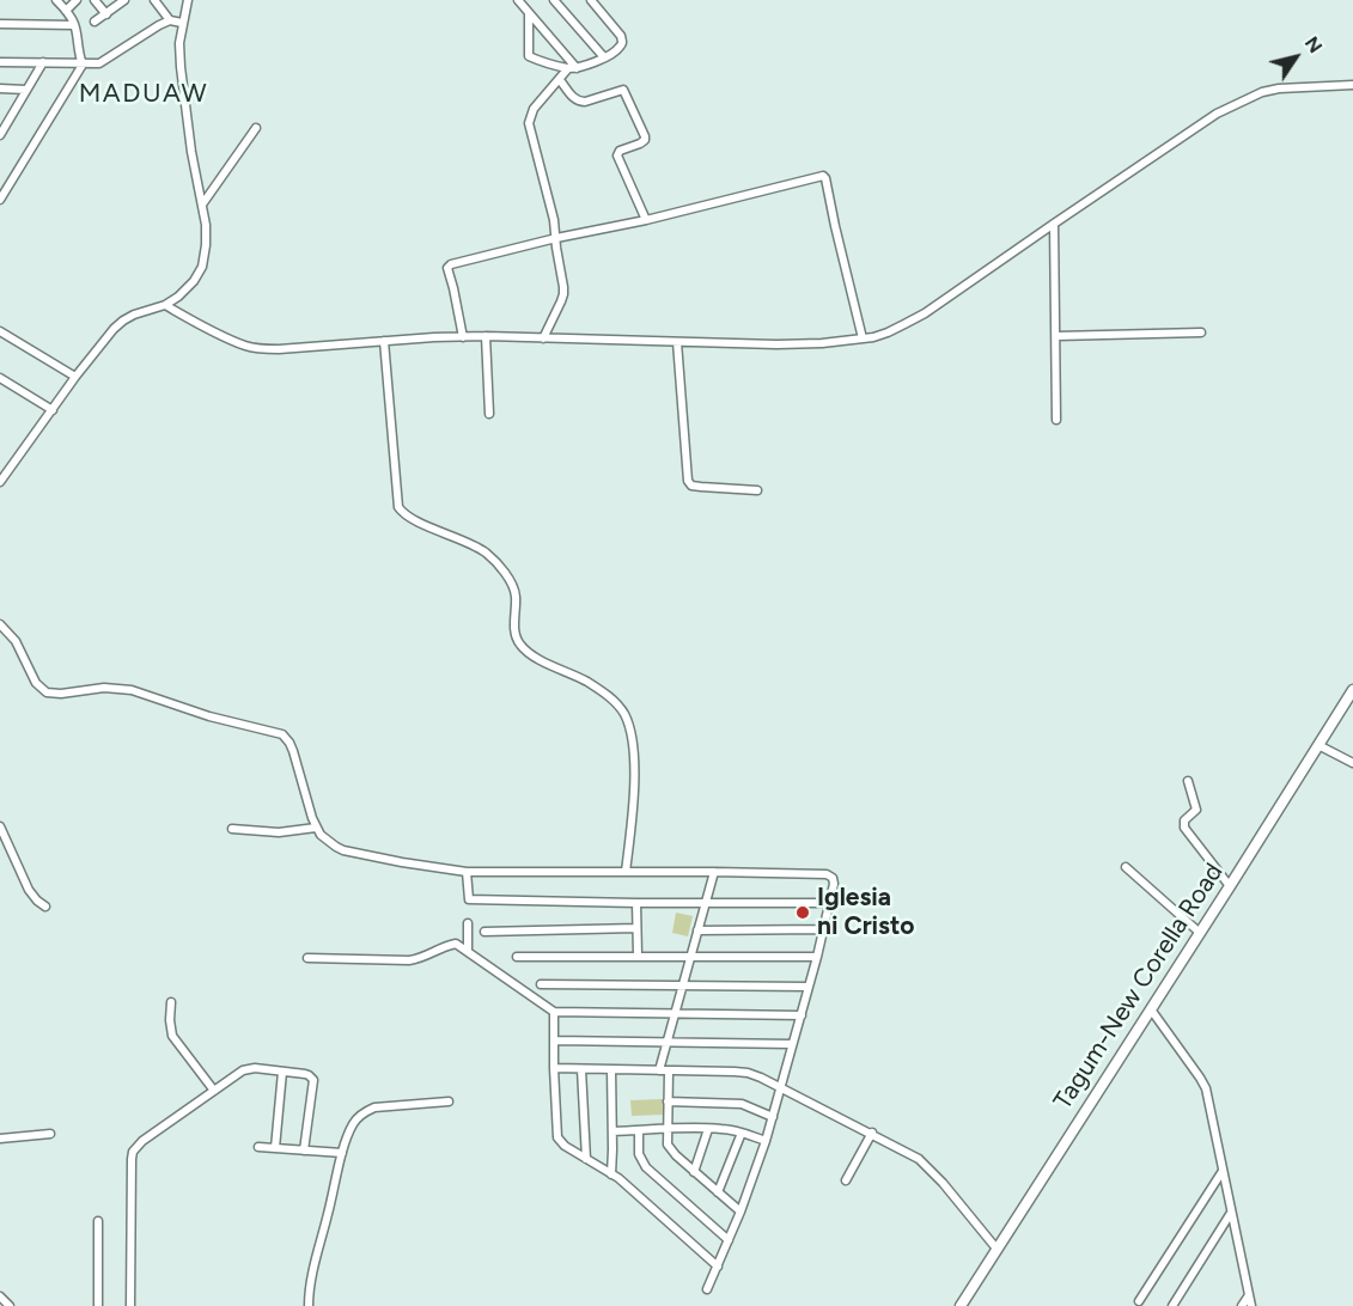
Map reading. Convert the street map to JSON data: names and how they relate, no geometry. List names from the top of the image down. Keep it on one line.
{"streets":{"main road":["Tagum-New Corella Road"]},"districts":["MADUAW"],"places":["Iglesia ni Cristo"],"north":"top right"}
